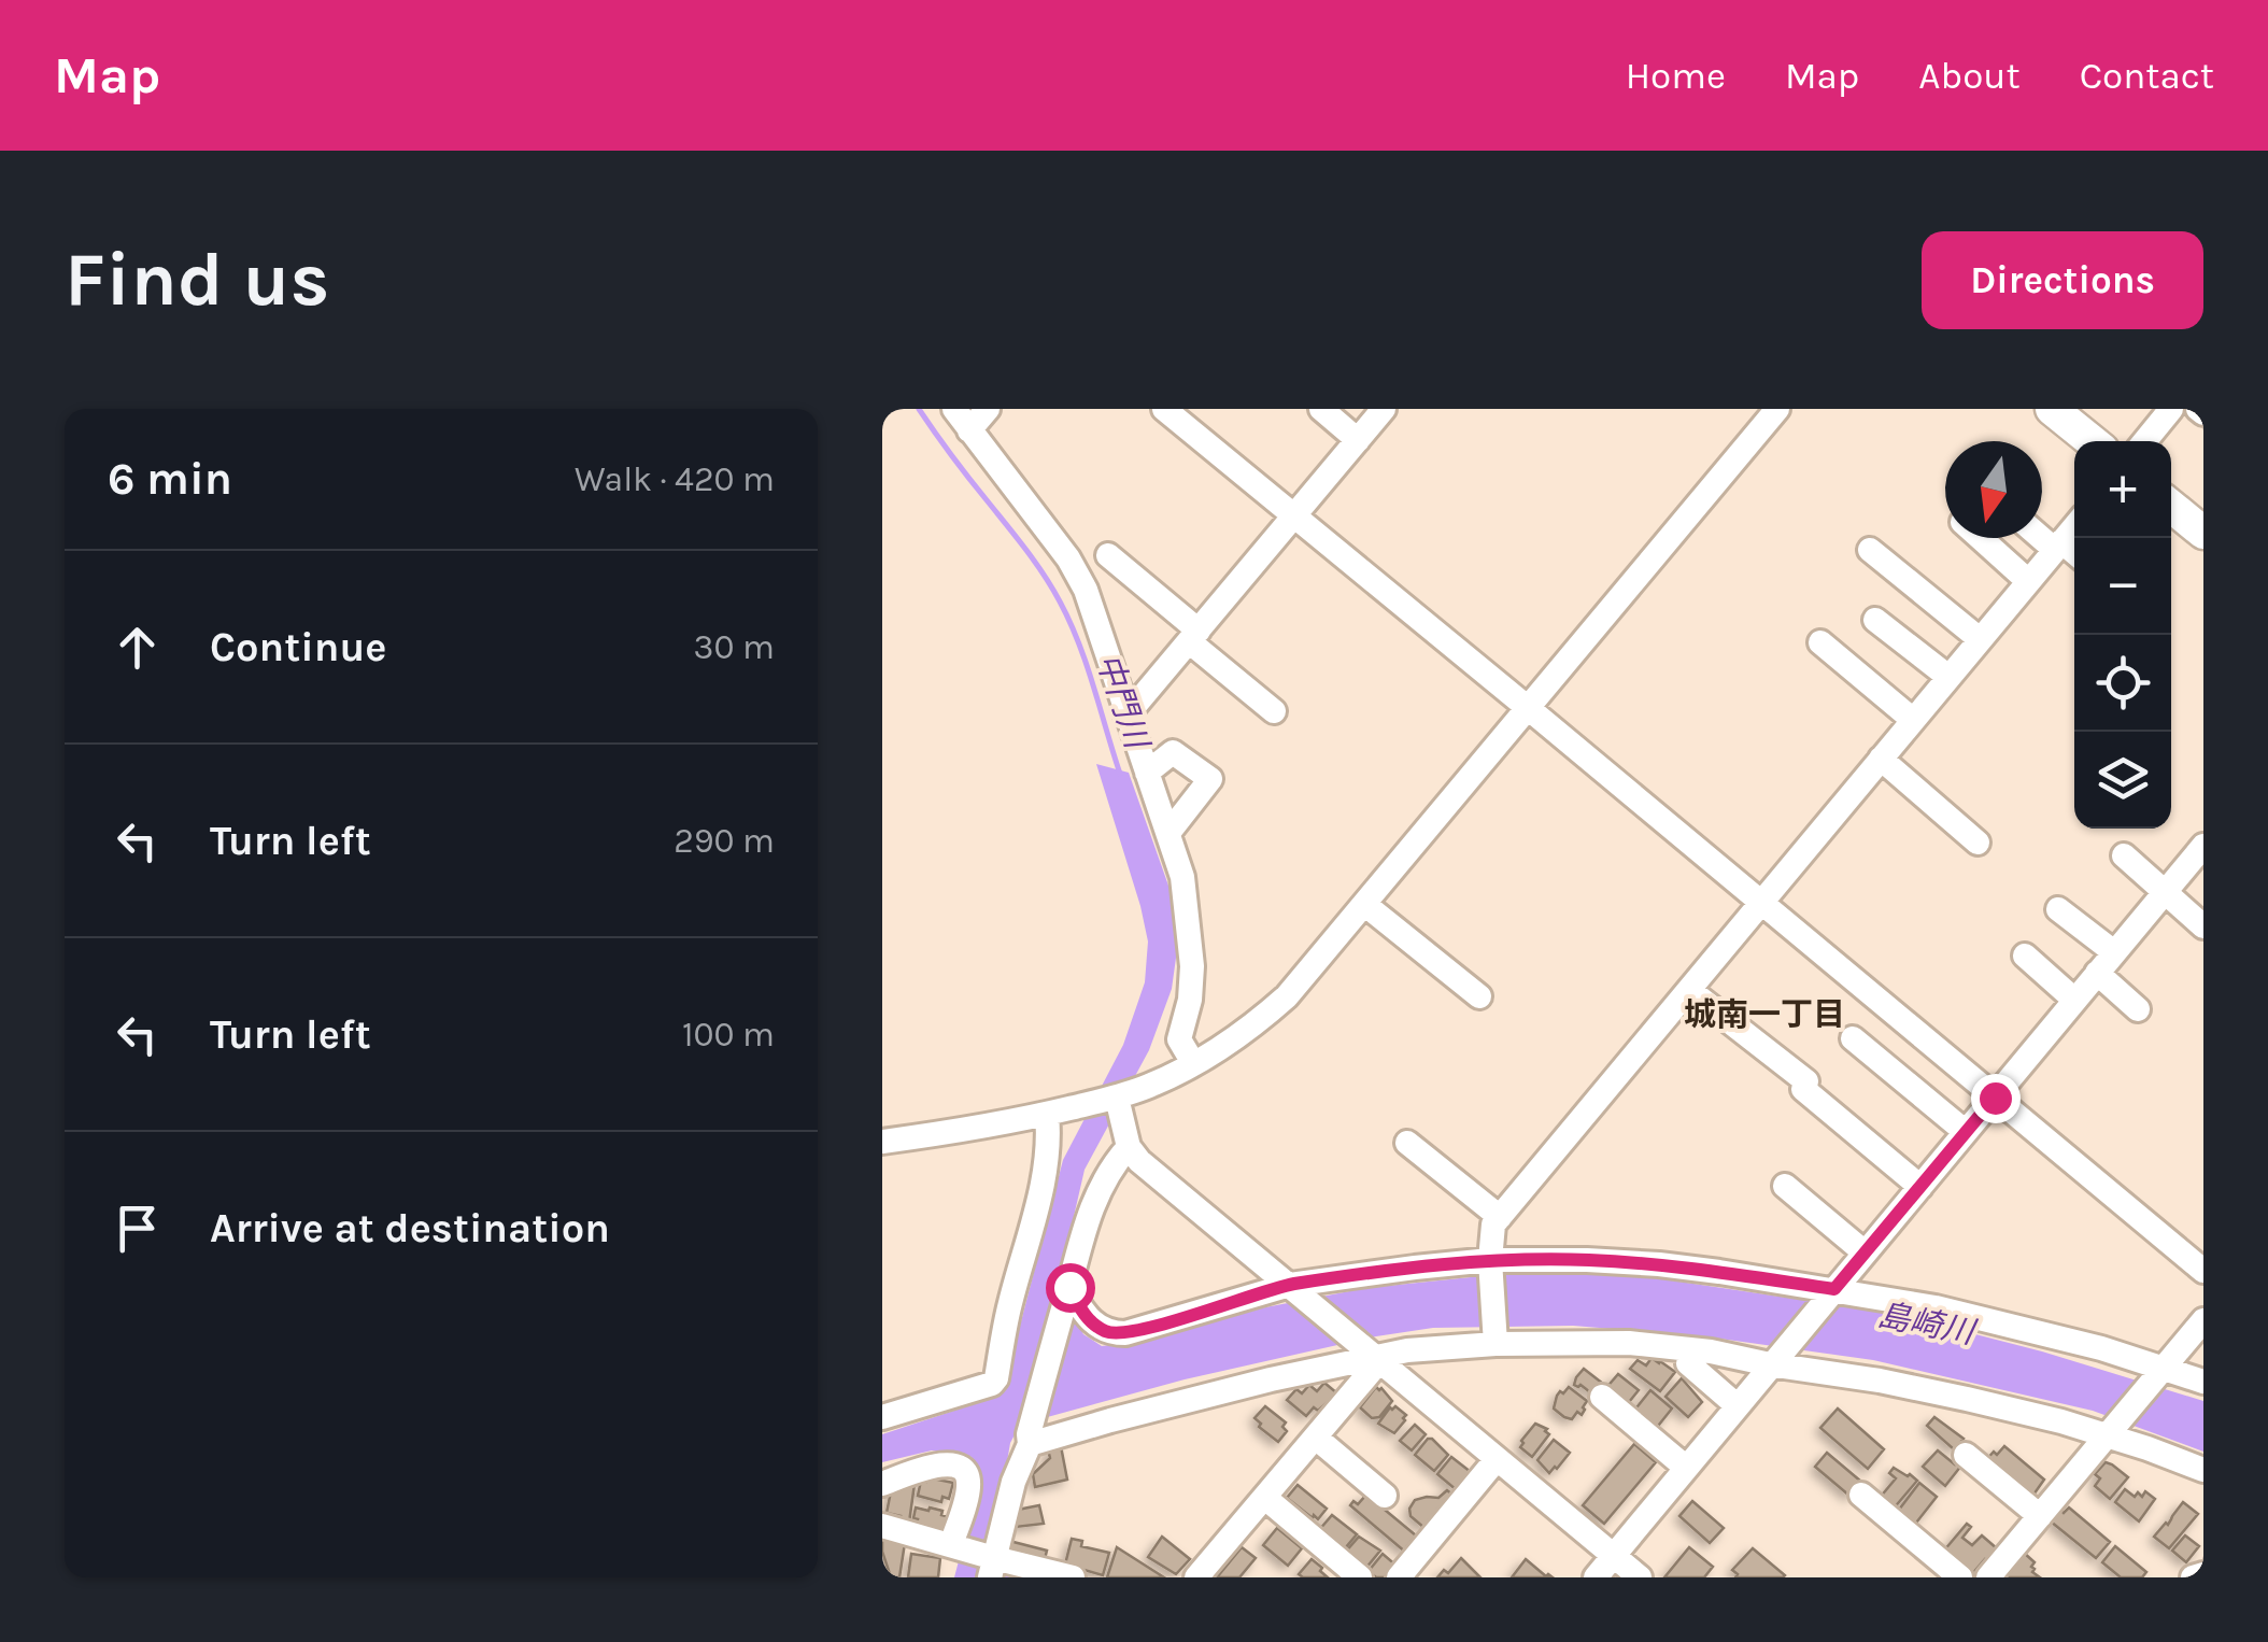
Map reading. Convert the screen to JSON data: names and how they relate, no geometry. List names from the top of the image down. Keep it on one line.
{"districts":["城南一丁目"],"water":["中門川","島崎川"],"north":"bottom","page":{"header":"Map","nav":["Home","Map","About","Contact"],"buttons":"Directions","title":"Find us","heading":["6 min","Walk · 420 m"],"map_buttons":["+","−"],"list":[["Continue","30 m"],["Turn left","290 m"],["Turn left","100 m"],"Arrive at destination"]}}
